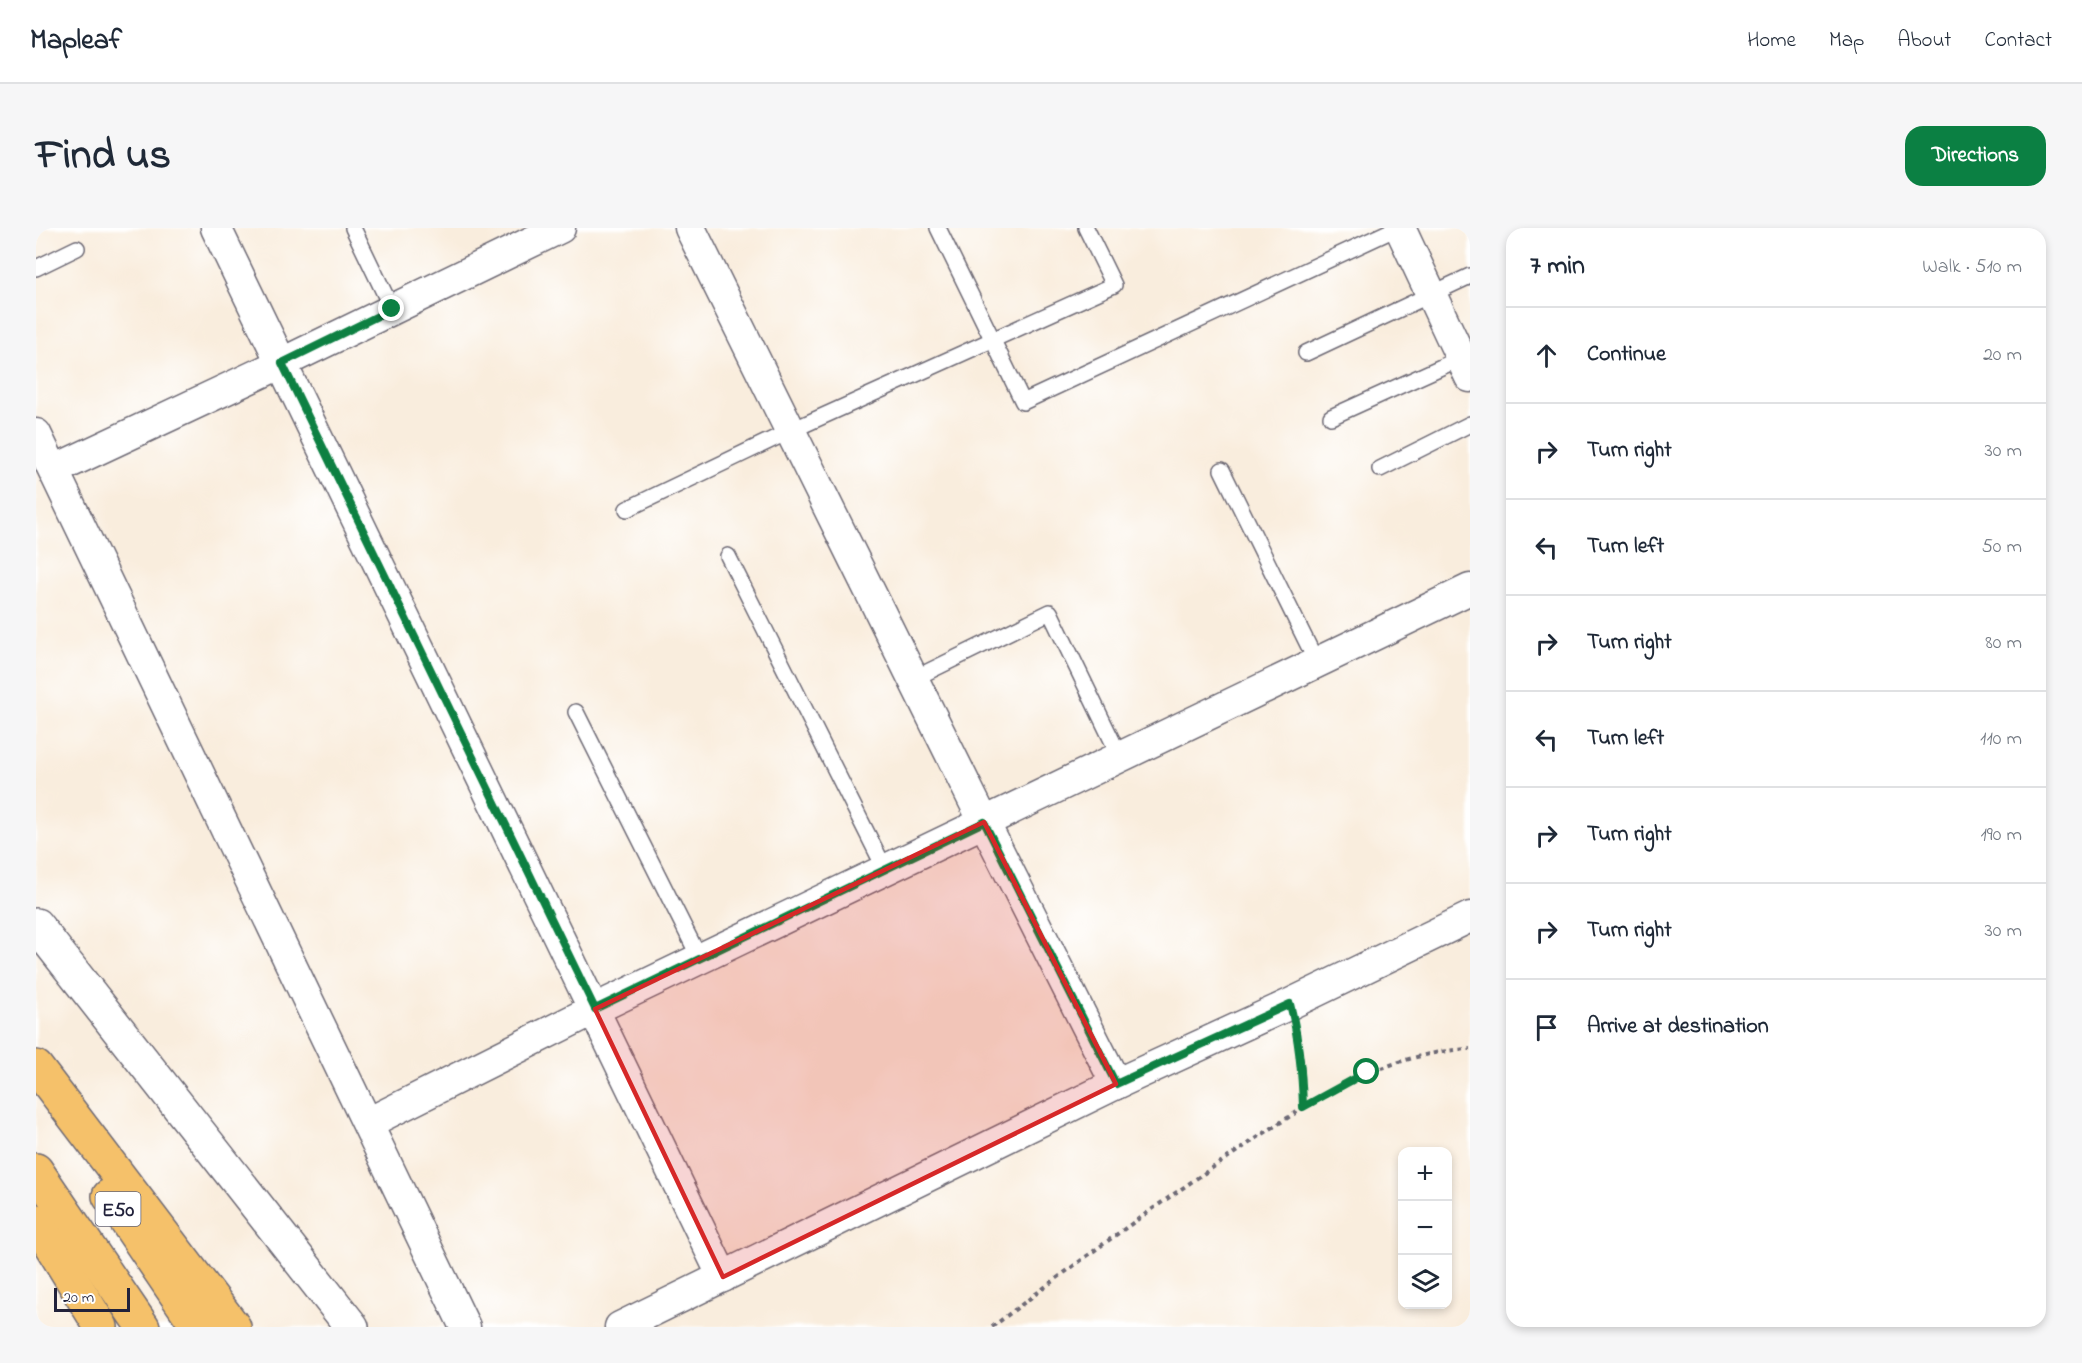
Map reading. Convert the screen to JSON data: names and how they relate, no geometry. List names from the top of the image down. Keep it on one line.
{"streets":{"highway":["E50"]},"scale_bar":"20 m","page":{"header":"Mapleaf","nav":["Home","Map","About","Contact"],"title":"Find us","buttons":"Directions","heading":["7 min","Walk · 510 m"],"list":[["Continue","20 m"],["Turn right","30 m"],["Turn left","50 m"],["Turn right","80 m"],["Turn left","110 m"],["Turn right","190 m"],["Turn right","30 m"],"Arrive at destination"],"map_buttons":["+","−"],"scale":"20 m"}}
